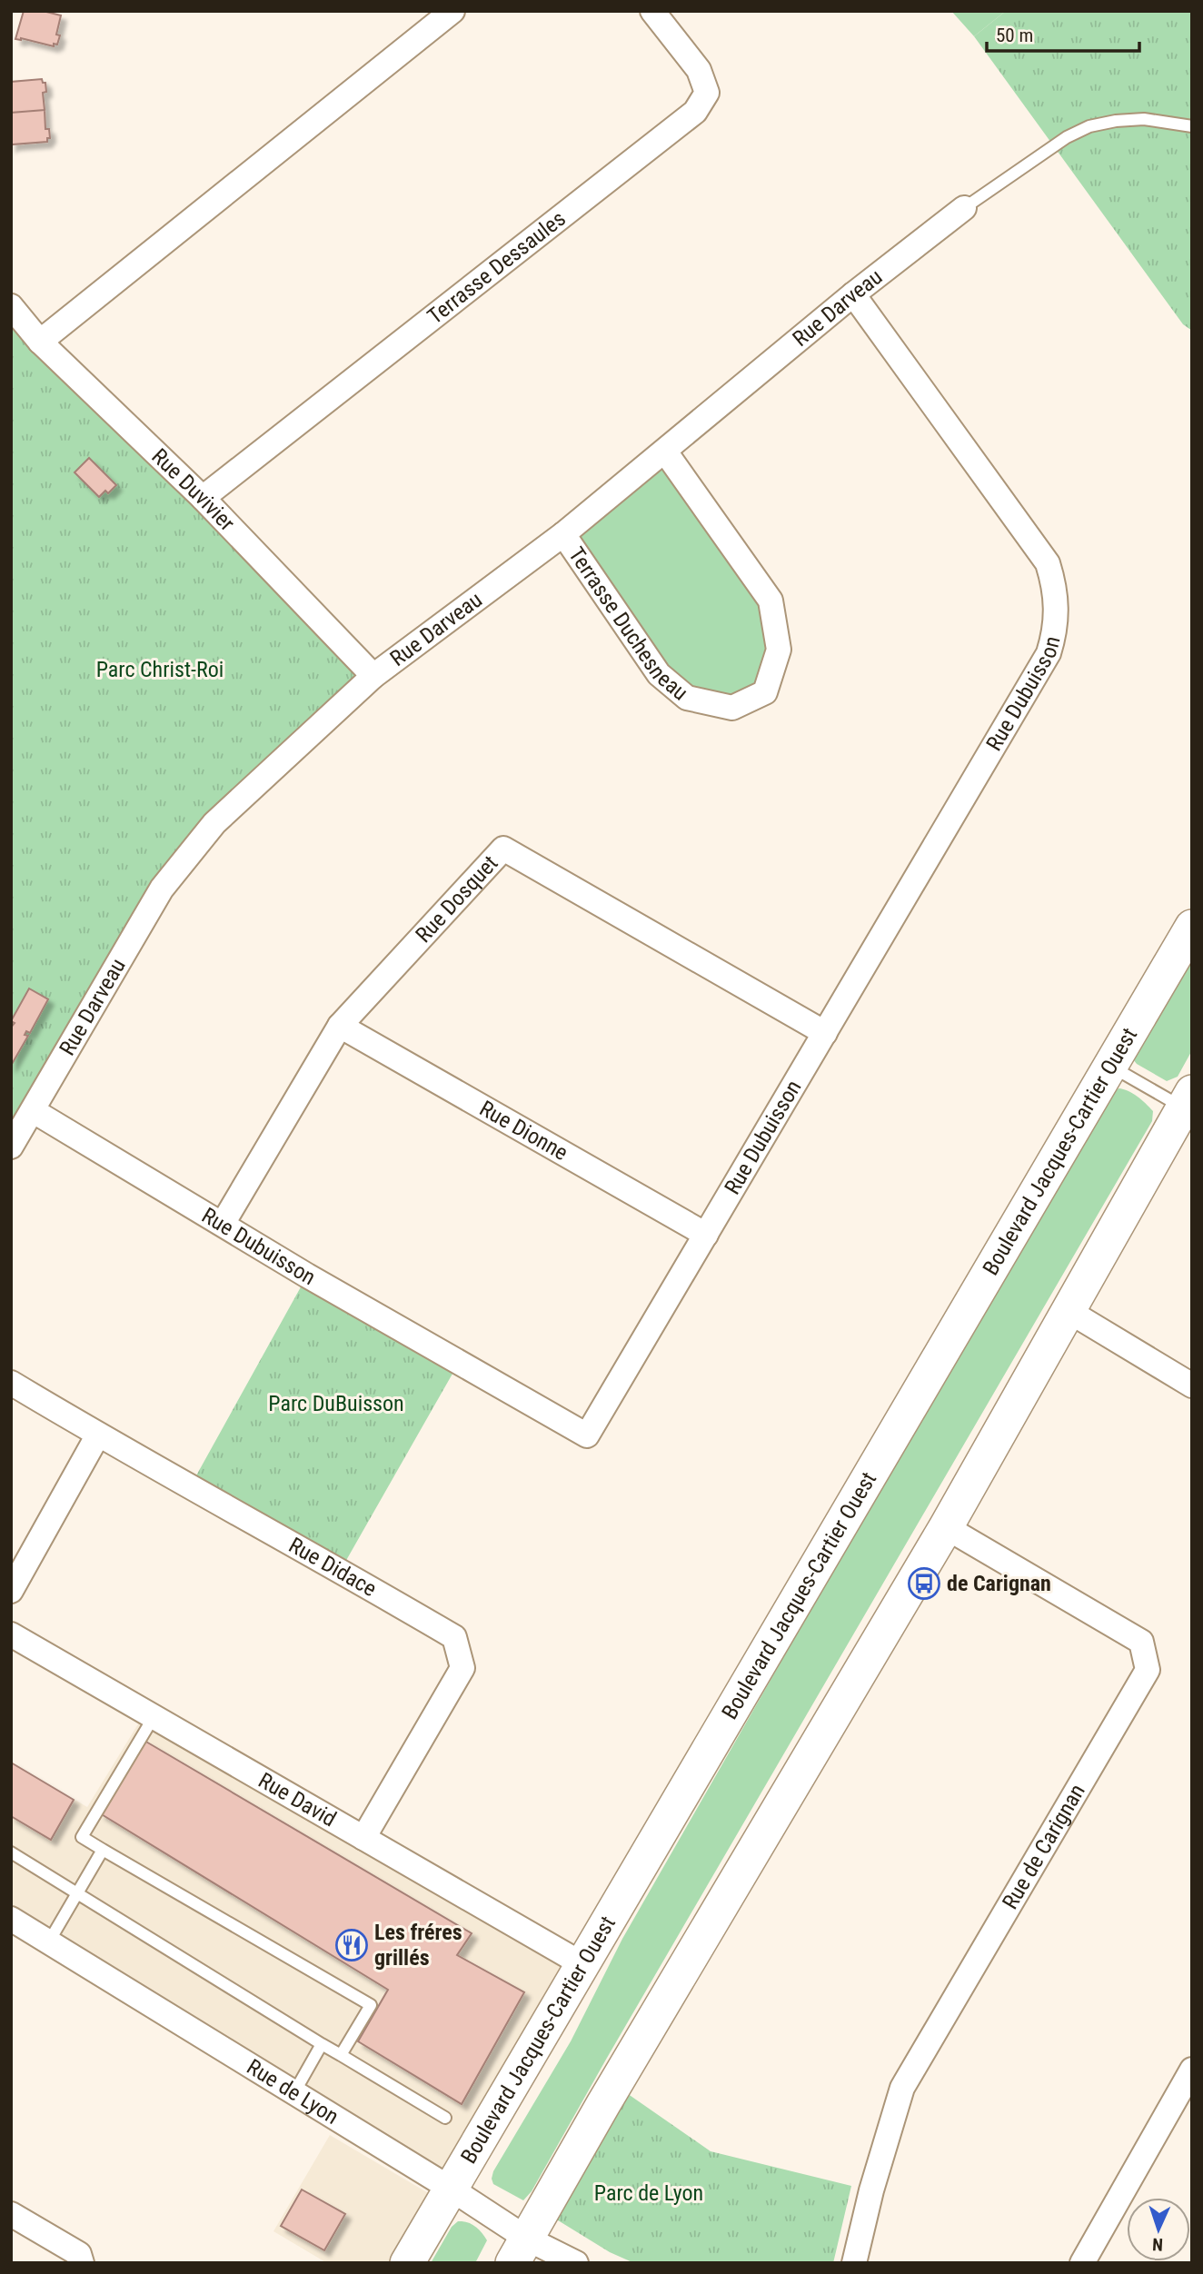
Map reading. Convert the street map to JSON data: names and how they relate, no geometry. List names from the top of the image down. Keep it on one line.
{"streets":{"main road":["Boulevard Jacques-Cartier Ouest"],"street":["Terrasse Dessaules","Rue Darveau","Rue Duvivier","Terrasse Duchesneau","Rue Dubuisson","Rue Dosquet","Rue Dionne","Rue Didace","Rue David","Rue de Carignan","Rue de Lyon"]},"crossings":[["Terrasse Dessaules","Rue Duvivier"],["Rue Darveau","Rue Duvivier"],["Rue Darveau","Terrasse Duchesneau"],["Rue Darveau","Rue Dubuisson"],["Rue Dubuisson","Rue Dosquet"],["Rue Dubuisson","Rue Dionne"],["Rue Dosquet","Rue Dionne"],["Boulevard Jacques-Cartier Ouest","Rue David"],["Boulevard Jacques-Cartier Ouest","Rue de Lyon"],["Rue Didace","Rue David"]],"parks":["Parc Christ-Roi","Parc DuBuisson","Parc de Lyon"],"places":{"bus stop":["de Carignan"],"restaurant":["Les fréres grillés"]},"scale_bar":"50 m","north":"bottom"}
